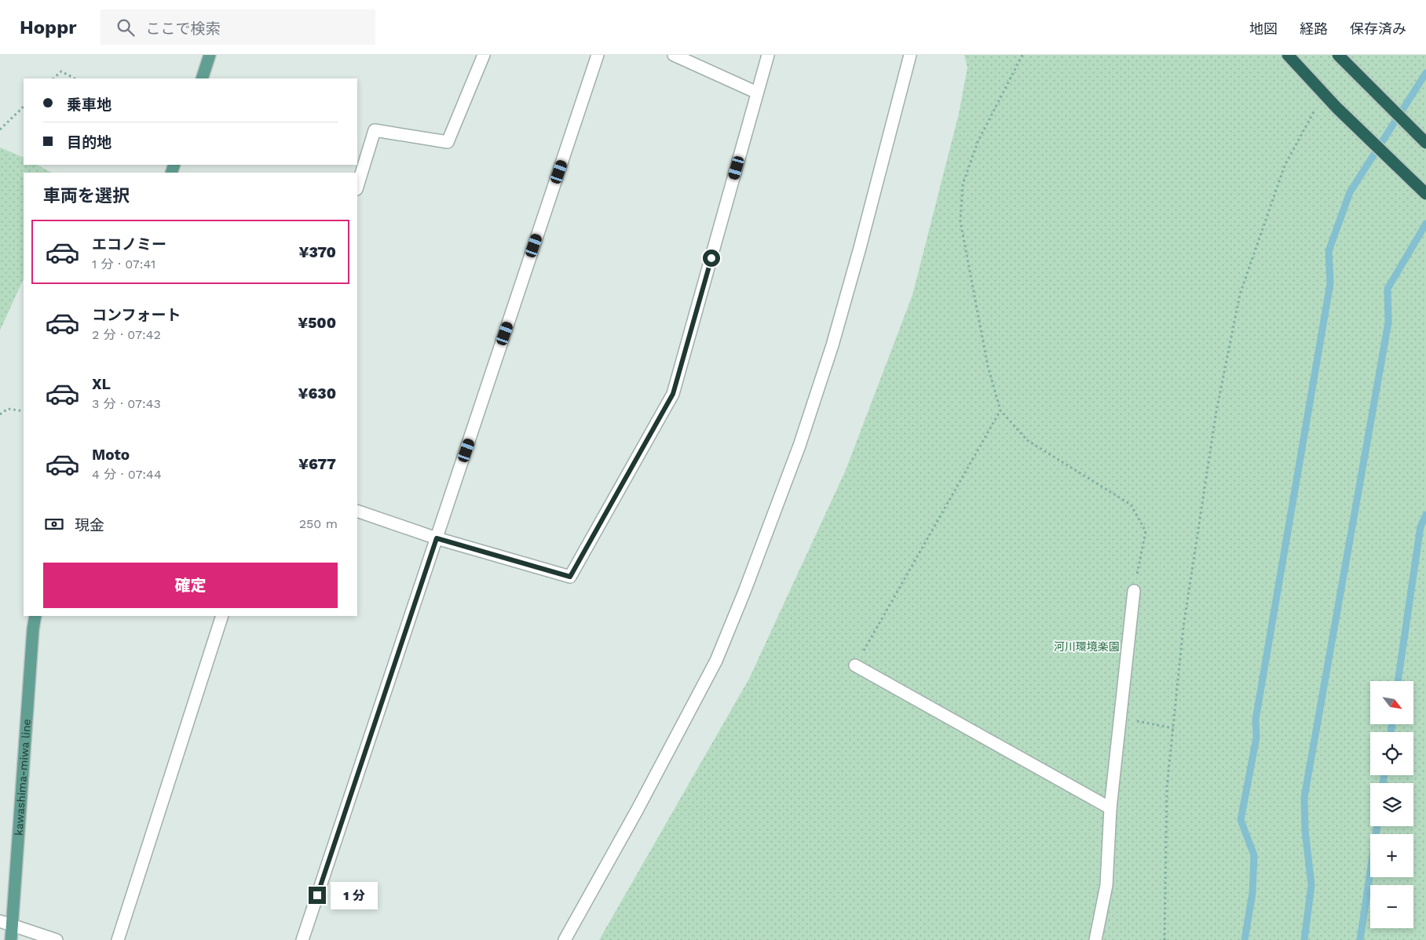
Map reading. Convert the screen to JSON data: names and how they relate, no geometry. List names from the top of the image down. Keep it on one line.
{"streets":{"main road":["kawashima-miwa line"]},"parks":["河川環境楽園"],"north":"bottom right","page":{"header":"Hoppr","search":"ここで検索","nav":["地図","経路","保存済み"],"banner":["乗車地","目的地"],"heading":"車両を選択","list":[{"name":"エコノミー","note":"1 分 · 07:41","value":"¥370"},{"name":"コンフォート","note":"2 分 · 07:42","value":"¥500"},{"name":"XL","note":"3 分 · 07:43","value":"¥630"},{"name":"Moto","note":"4 分 · 07:44","value":"¥677"}],"pay":["現金","250 m"],"buttons":"確定","map_buttons":["+","−"],"bubble":"1 分"}}
